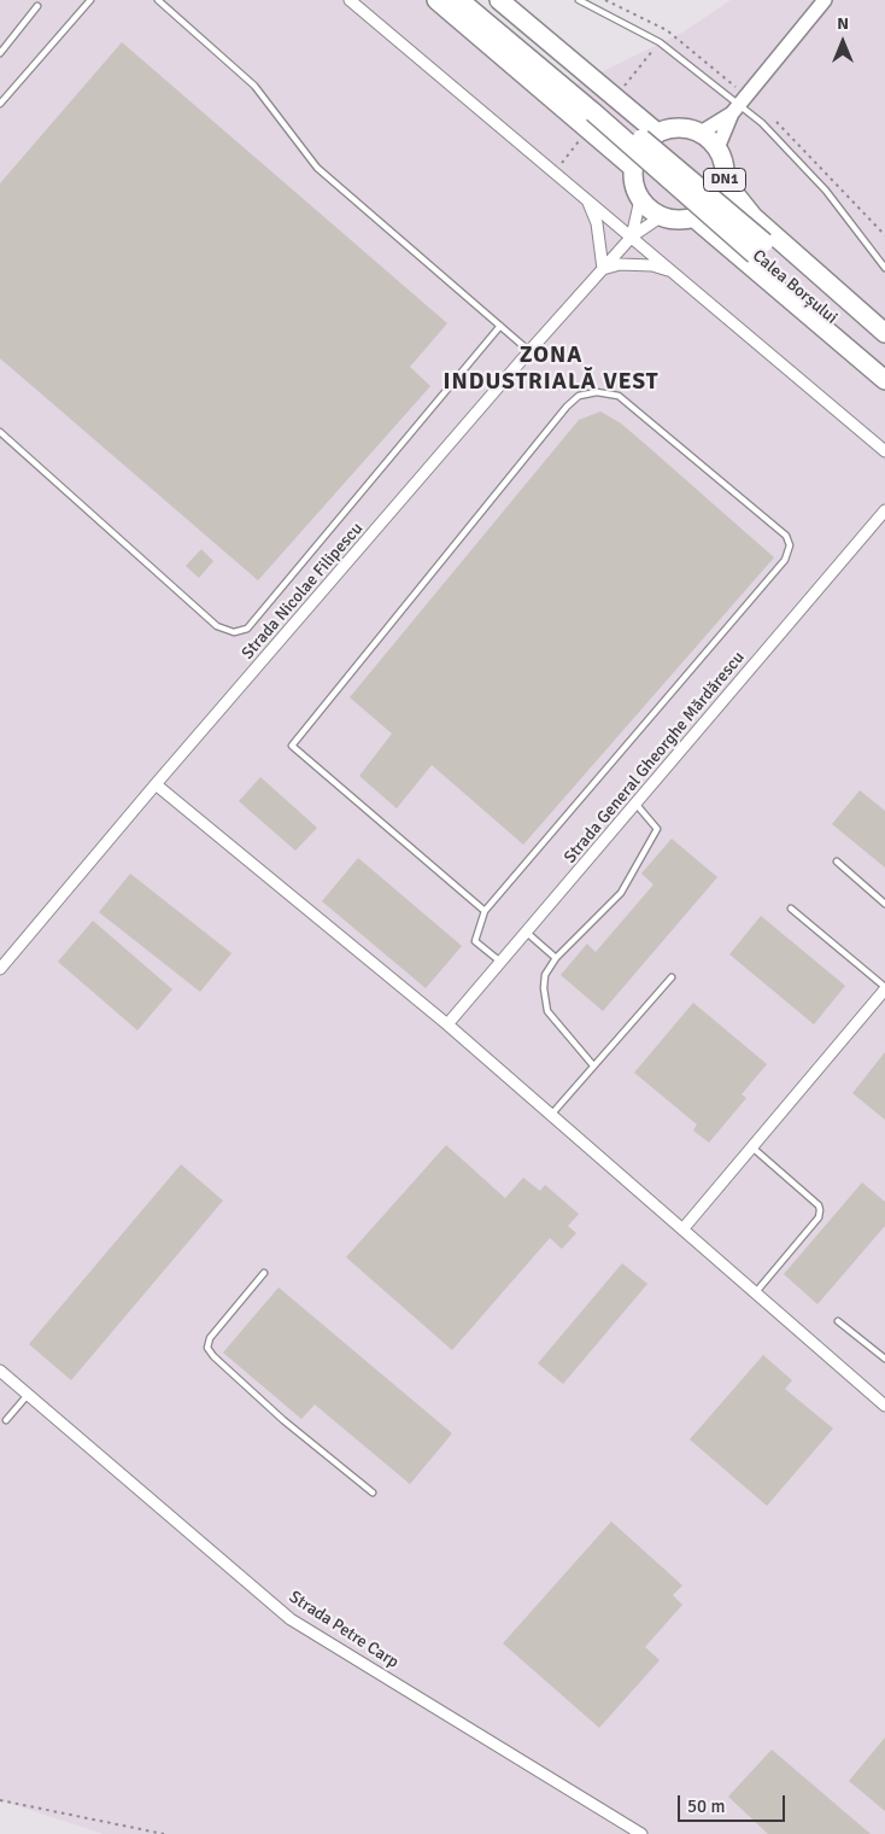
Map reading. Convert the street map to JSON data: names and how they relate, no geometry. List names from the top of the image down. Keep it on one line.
{"streets":{"main road":["DN1","Calea Borșului"],"street":["Strada Nicolae Filipescu","Strada General Gheorghe Mărdărescu","Strada Petre Carp"]},"crossings":[["DN1","Strada Nicolae Filipescu"]],"districts":["ZONA INDUSTRIALĂ VEST"],"scale_bar":"50 m","north":"top"}
